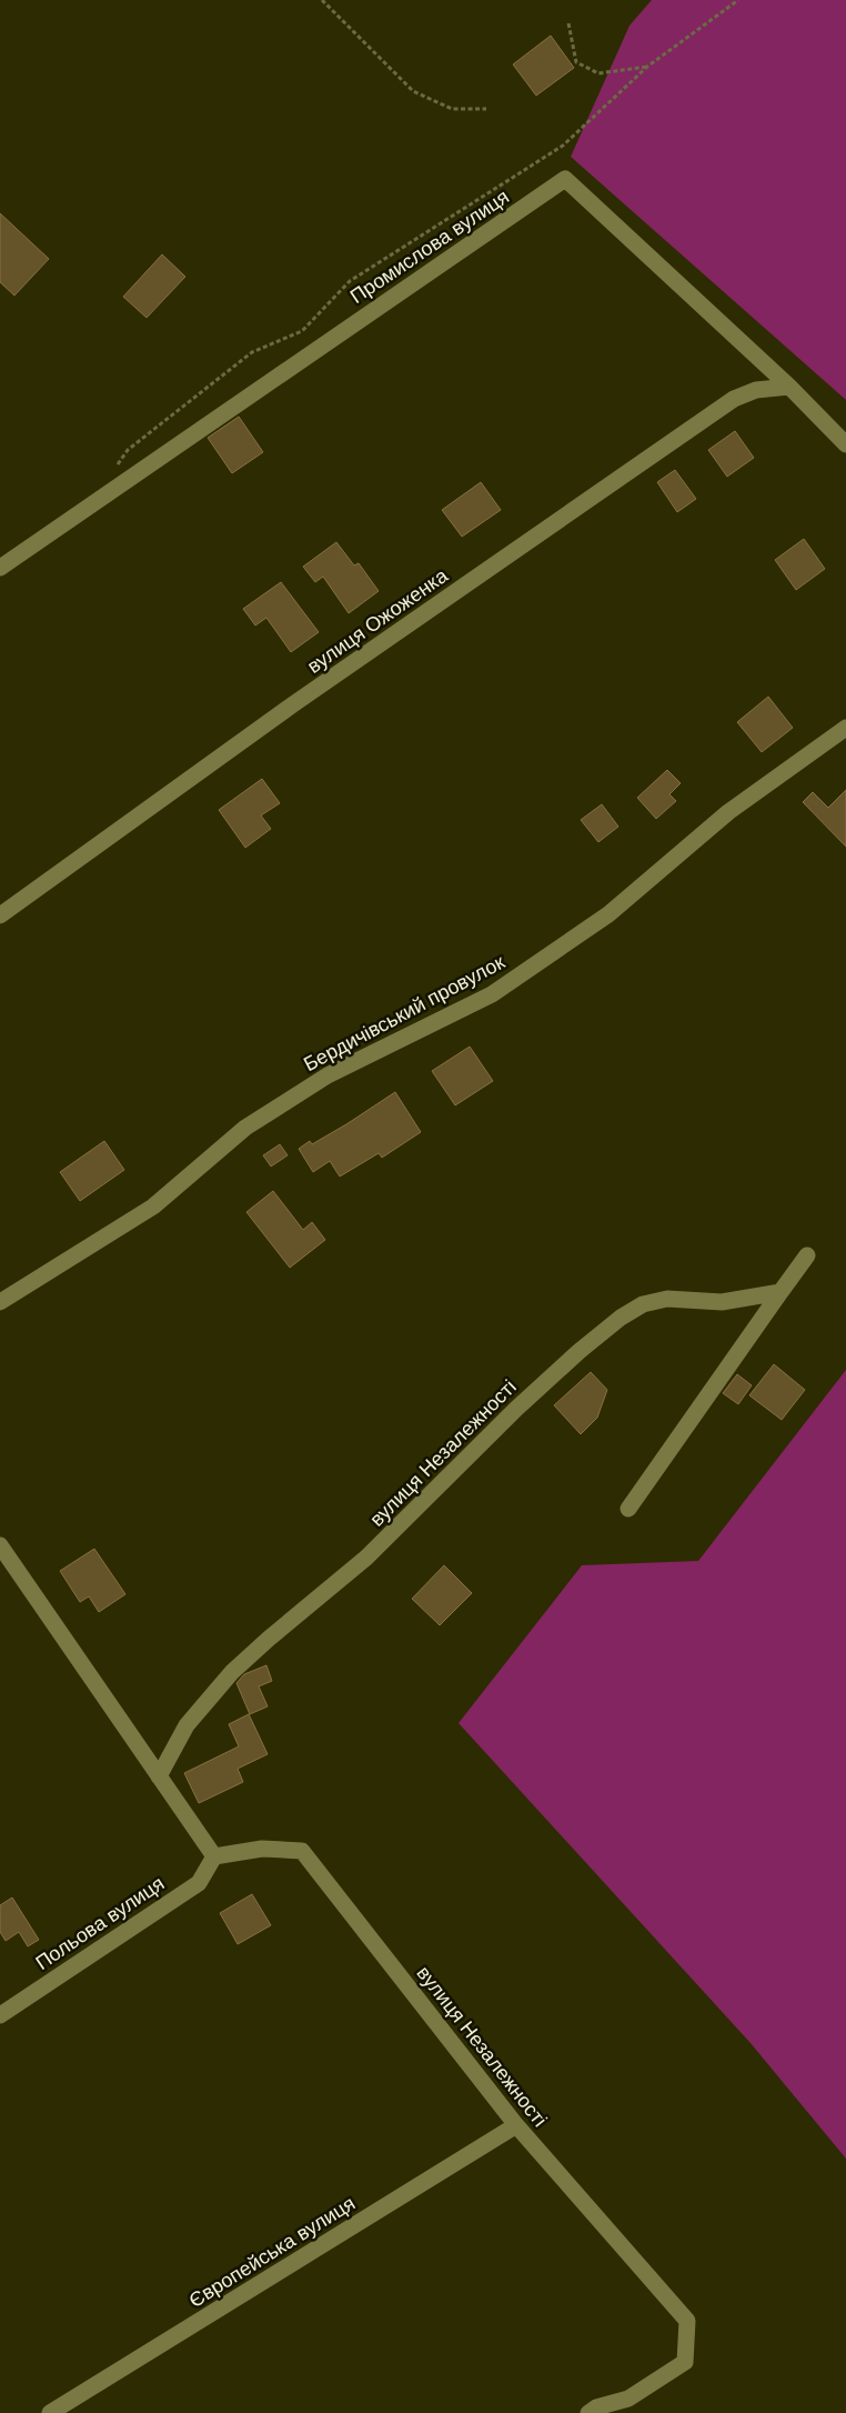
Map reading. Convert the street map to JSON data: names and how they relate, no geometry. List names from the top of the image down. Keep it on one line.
{"streets":{"street":["Промислова вулиця","вулиця Ожоженка","Бердичівський провулок","вулиця Незалежності","Польова вулиця","Європейська вулиця"]},"crossings":[["Промислова вулиця","вулиця Ожоженка"],["вулиця Незалежності","Польова вулиця"],["вулиця Незалежності","Європейська вулиця"]]}
